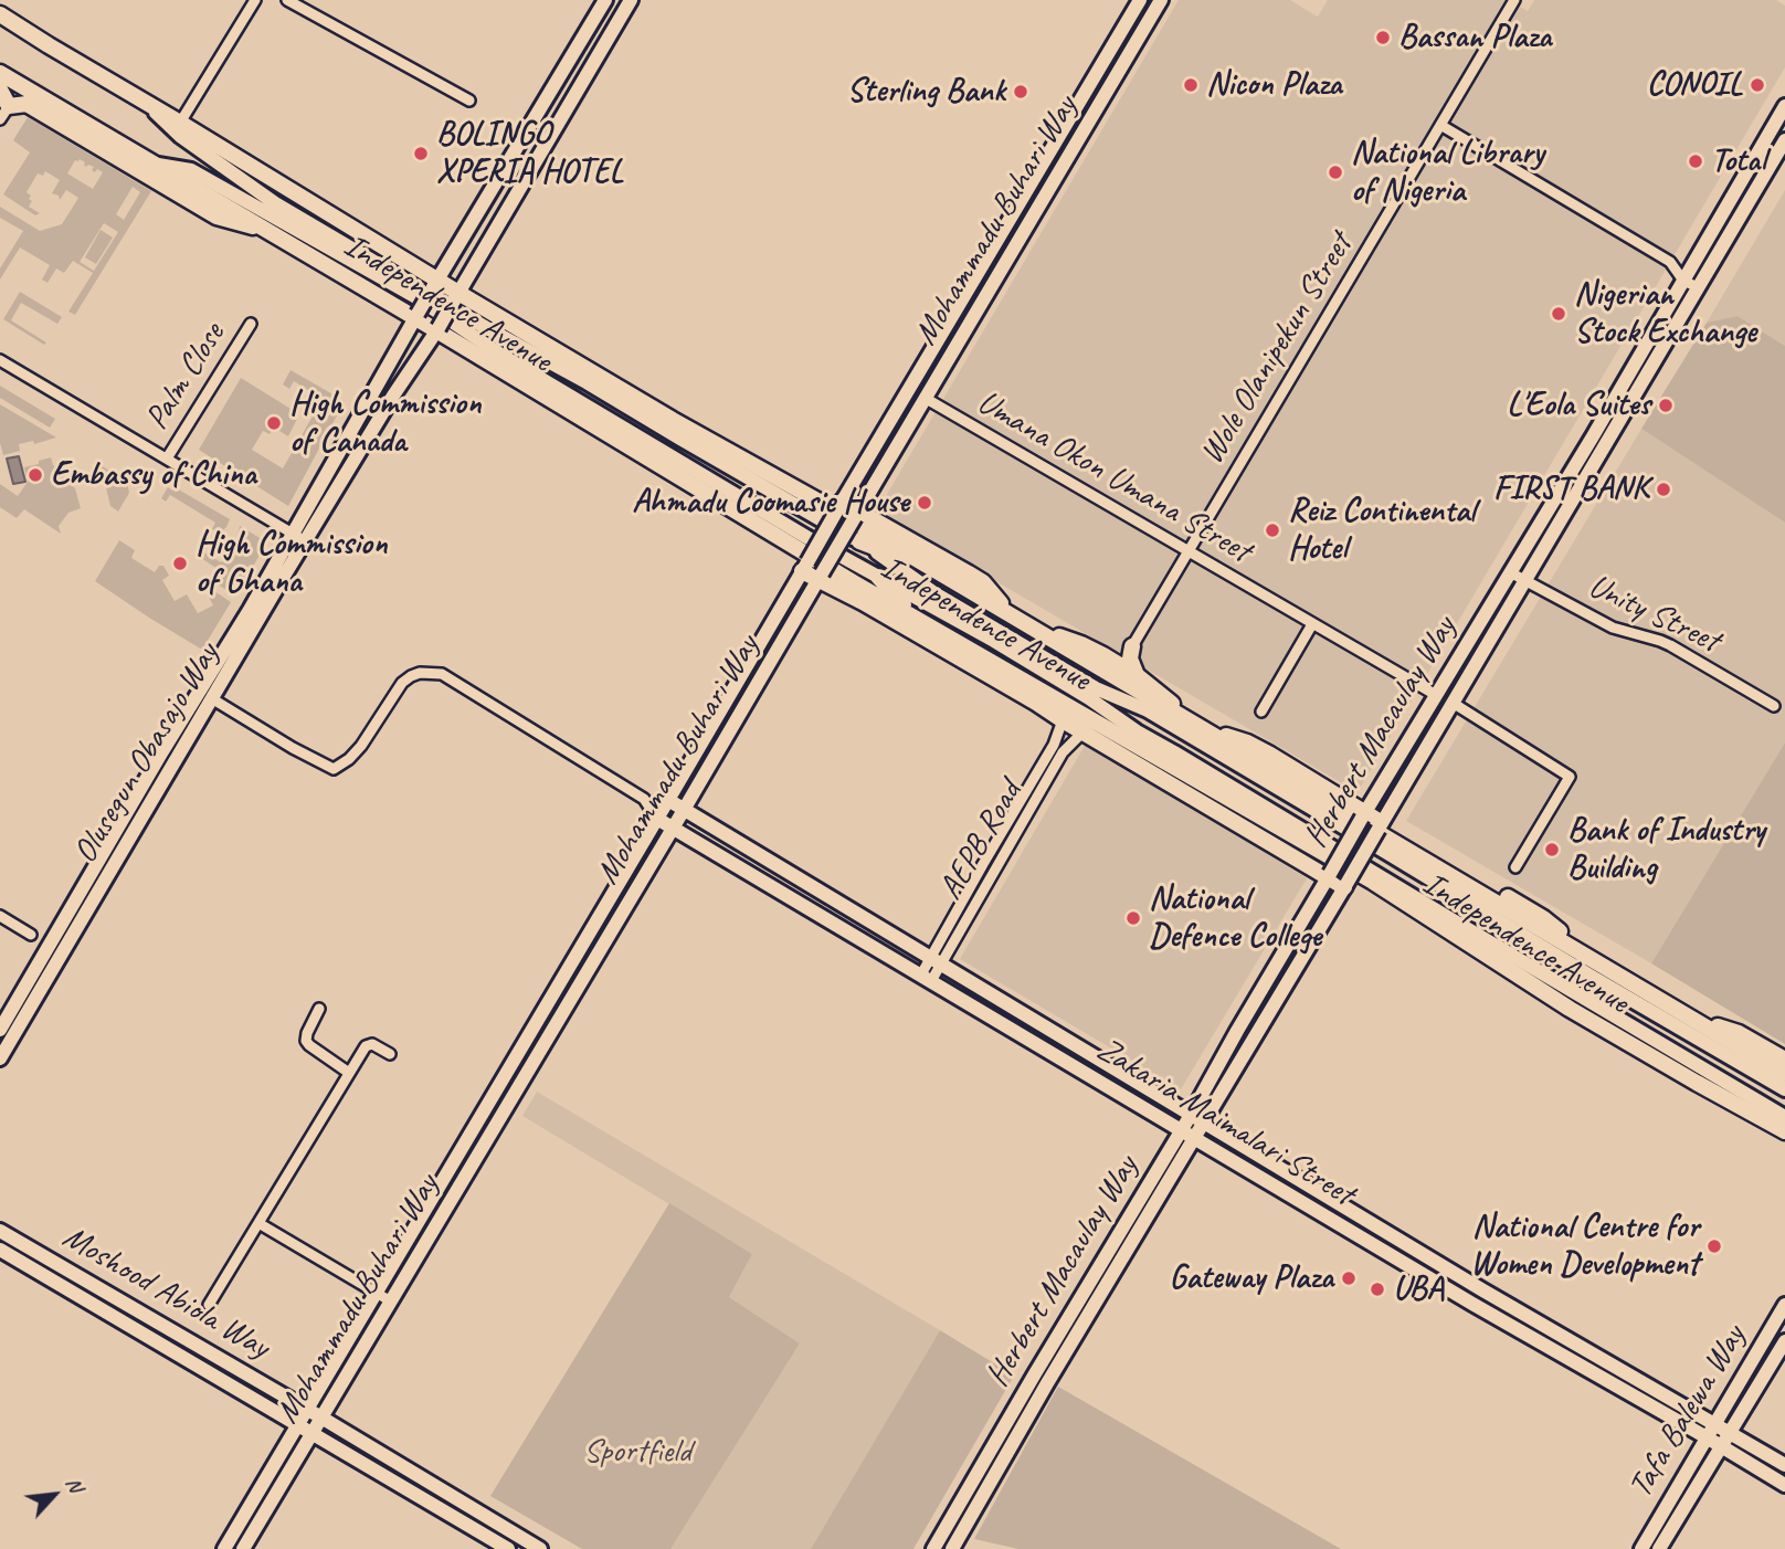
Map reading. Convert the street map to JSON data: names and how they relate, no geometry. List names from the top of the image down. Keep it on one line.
{"streets":{"main road":["Mohammadu Buhari Way","Independence Avenue","Herbert Macaulay Way","Olusegun Obasajo Way","Zakaria Maimalari Street","Moshood Abiola Way","Tafa Balewa Way"],"street":["Wole Olanipekun Street","Palm Close","Umana Okon Umana Street","Unity Street","AEPB Road"]},"crossings":[["Mohammadu Buhari Way","Umana Okon Umana Street"],["Mohammadu Buhari Way","Zakaria Maimalari Street"],["Mohammadu Buhari Way","Moshood Abiola Way"],["Independence Avenue","Olusegun Obasajo Way"],["Wole Olanipekun Street","Umana Okon Umana Street"],["Umana Okon Umana Street","Herbert Macaulay Way"],["Unity Street","Herbert Macaulay Way"],["Herbert Macaulay Way","Zakaria Maimalari Street"],["Olusegun Obasajo Way","Zakaria Maimalari Street"],["AEPB Road","Zakaria Maimalari Street"],["Zakaria Maimalari Street","Tafa Balewa Way"]],"parks":["Sportfield"],"places":["Bassan Plaza","Nicon Plaza","CONOIL","Sterling Bank","BOLINGO XPERIA HOTEL","Total","National Library of Nigeria","Nigerian Stock Exchange","L'Eola Suites","High Commission of Canada","Embassy of China","FIRST BANK","Ahmadu Coomasie House","Reiz Continental Hotel","High Commission of Ghana","Bank of Industry Building","National Defence College","National Centre for Women Development","Gateway Plaza","UBA"],"north":"top right"}
